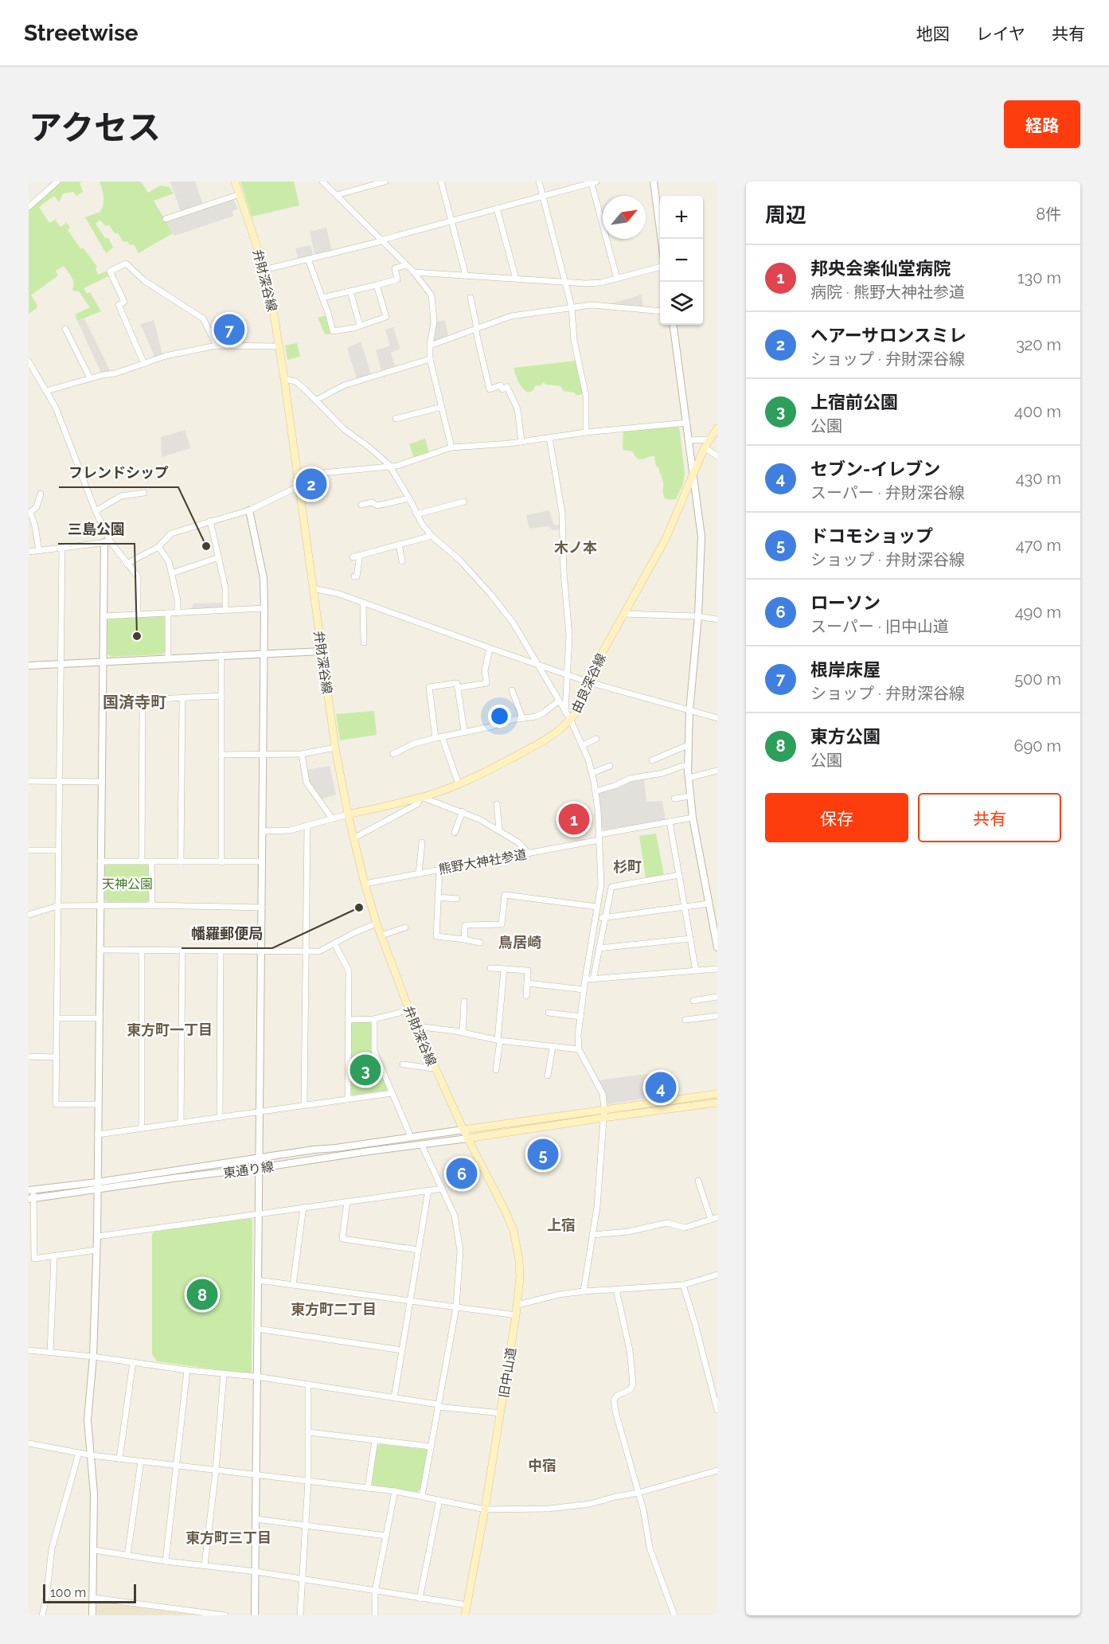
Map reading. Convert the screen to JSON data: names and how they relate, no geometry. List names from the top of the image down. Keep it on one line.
{"streets":{"main road":["弁財深谷線","由良深谷線","旧中山道"],"street":["熊野大神社参道","東通り線"]},"crossings":[["弁財深谷線","由良深谷線"],["弁財深谷線","熊野大神社参道"],["弁財深谷線","東通り線"],["弁財深谷線","旧中山道"],["東通り線","旧中山道"]],"districts":["木ノ本","国済寺町","杉町","鳥居崎","東方町一丁目","上宿","東方町二丁目","中宿","東方町三丁目"],"parks":["天神公園"],"places":["フレンドシップ","三島公園","幡羅郵便局"],"scale_bar":"100 m","north":"top right","page":{"header":"Streetwise","nav":["地図","レイヤ","共有"],"title":"アクセス","buttons":["経路",["保存","共有"]],"heading":["周辺","8件"],"map_buttons":["+","−"],"list":[{"mark":"1","name":"邦央会楽仙堂病院","note":"病院 · 熊野大神社参道","value":"130 m"},{"mark":"2","name":"ヘアーサロンスミレ","note":"ショップ · 弁財深谷線","value":"320 m"},{"mark":"3","name":"上宿前公園","note":"公園","value":"400 m"},{"mark":"4","name":"セブン-イレブン","note":"スーパー · 弁財深谷線","value":"430 m"},{"mark":"5","name":"ドコモショップ","note":"ショップ · 弁財深谷線","value":"470 m"},{"mark":"6","name":"ローソン","note":"スーパー · 旧中山道","value":"490 m"},{"mark":"7","name":"根岸床屋","note":"ショップ · 弁財深谷線","value":"500 m"},{"mark":"8","name":"東方公園","note":"公園","value":"690 m"}],"pins":["7","2","1","3","4","5","6","8"],"scale":"100 m"}}
